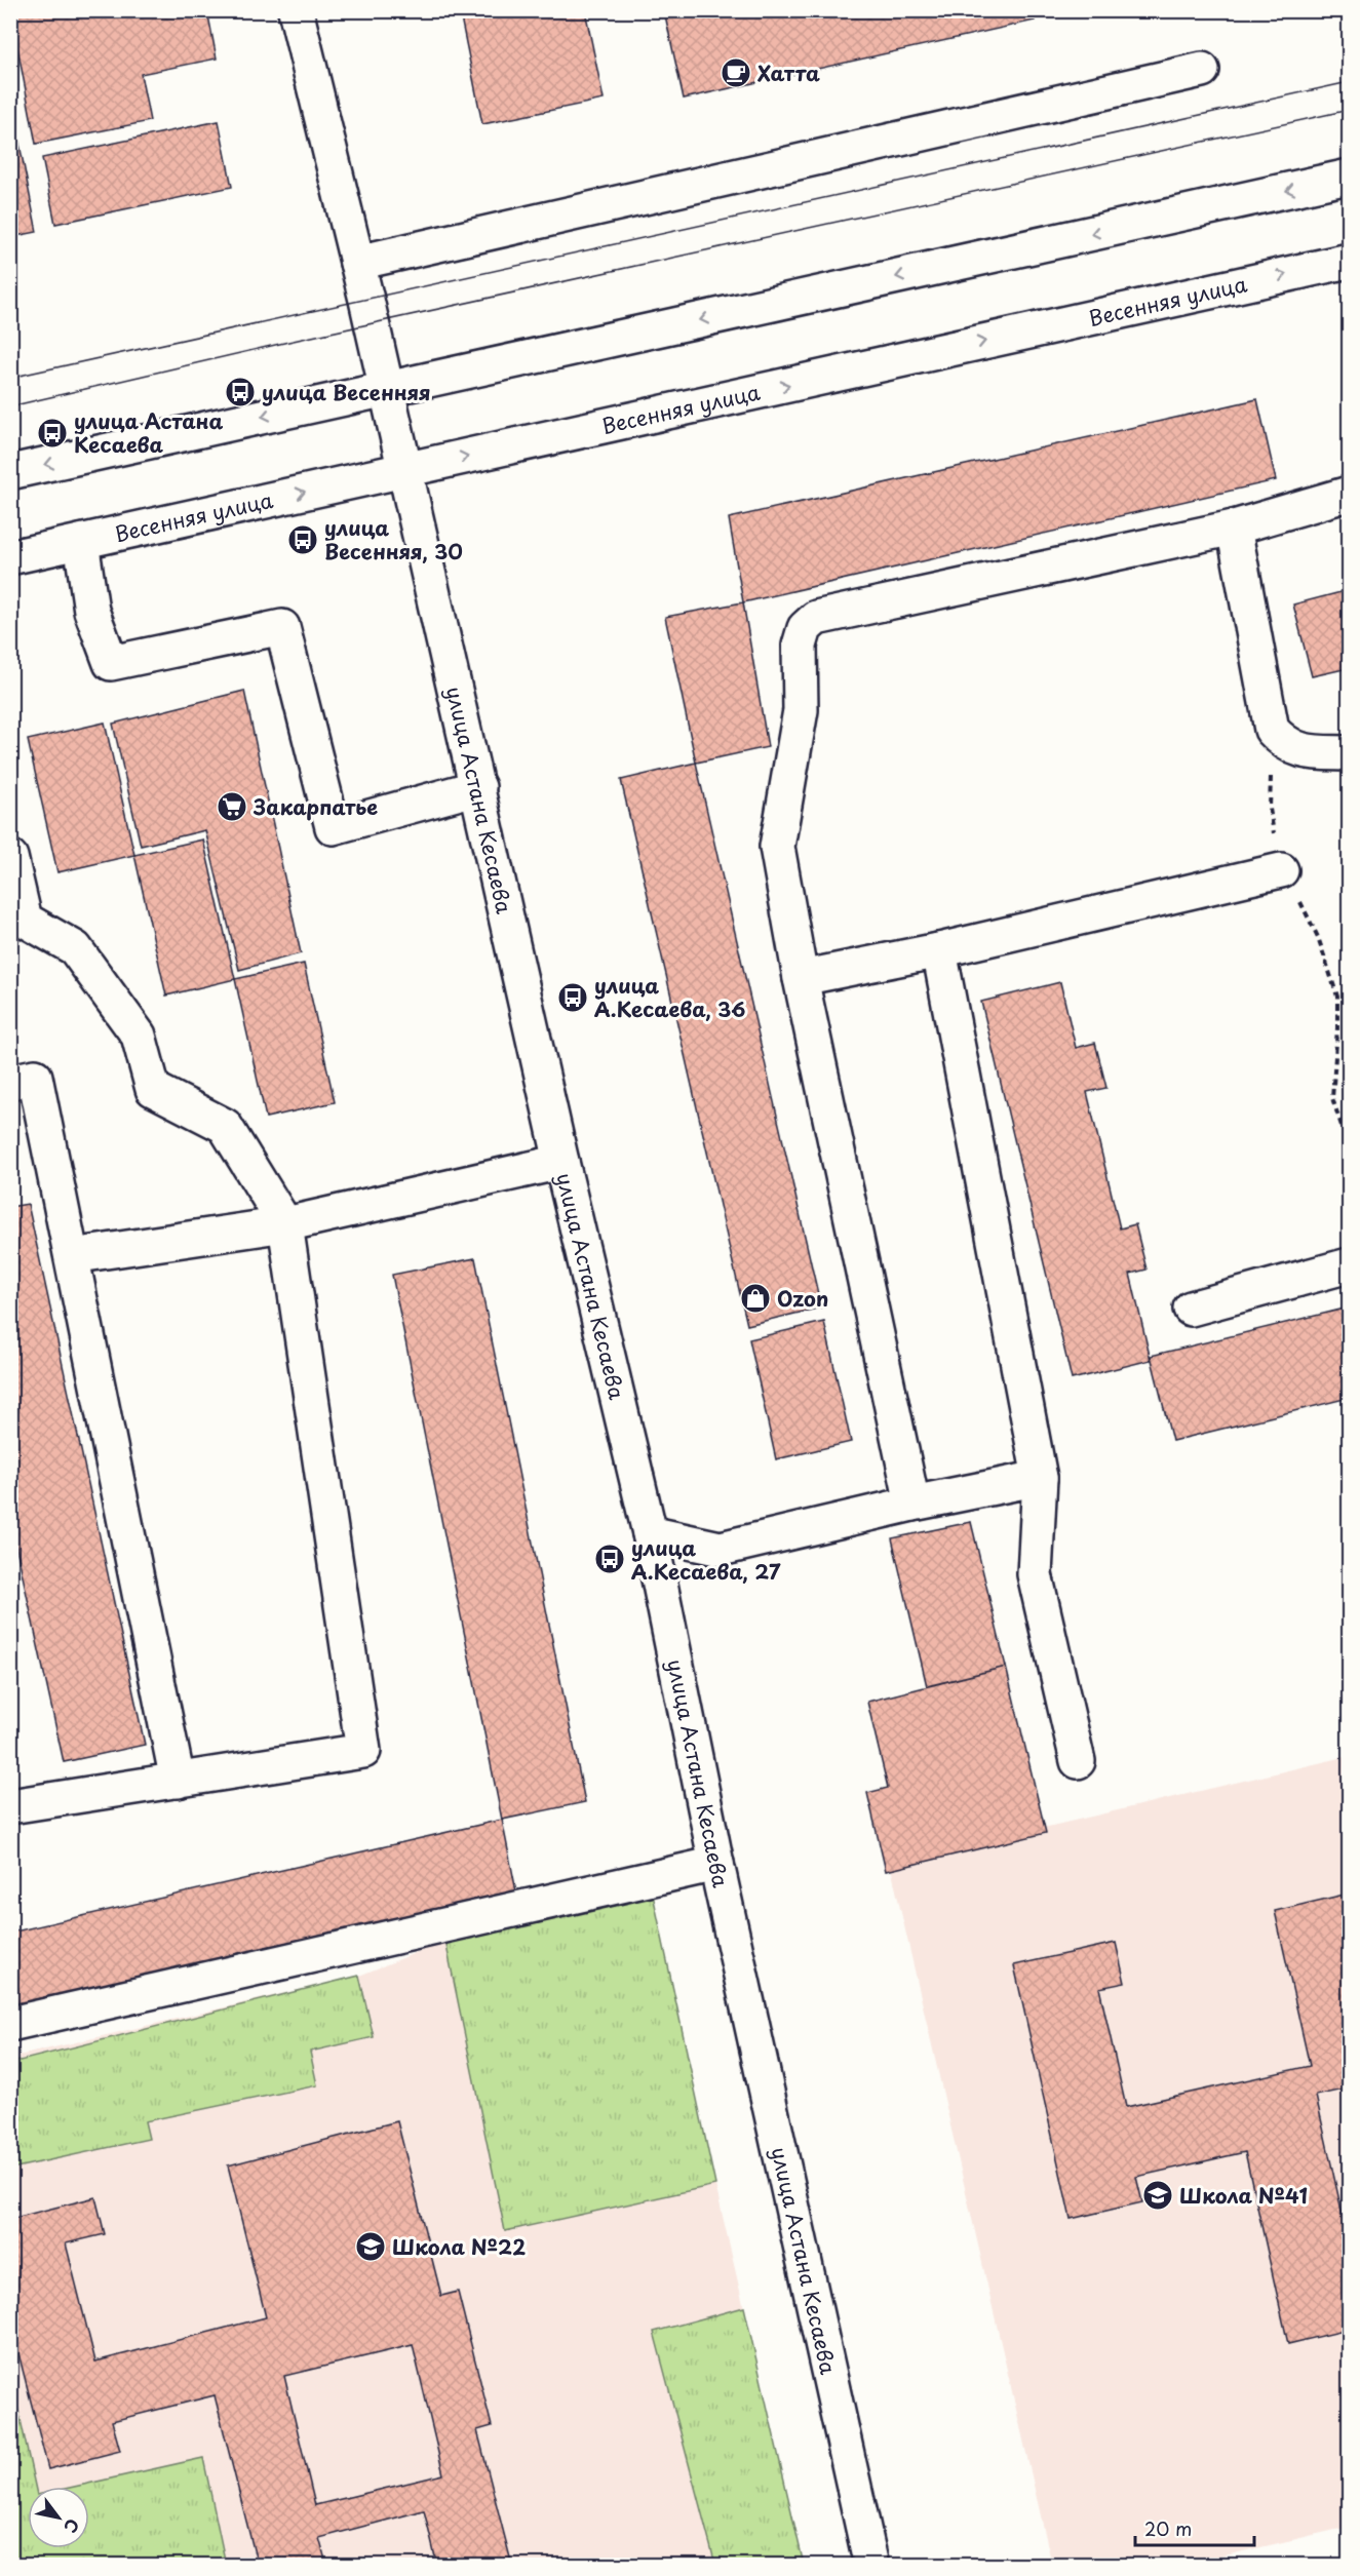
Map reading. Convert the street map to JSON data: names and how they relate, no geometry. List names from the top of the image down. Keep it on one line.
{"streets":{"street":["Весенняя улица","улица Астана Кесаева"]},"crossings":[["Весенняя улица","улица Астана Кесаева"]],"places":{"cafe":["Хатта"],"bus stop":["улица Весенняя","улица Астана Кесаева","улица Весенняя, 30","улица А.Кесаева, 36","улица А.Кесаева, 27"],"supermarket":["Закарпатье"],"shop":["Ozon"],"school or university":["Школа №41","Школа №22"]},"scale_bar":"20 m","north":"bottom right"}
